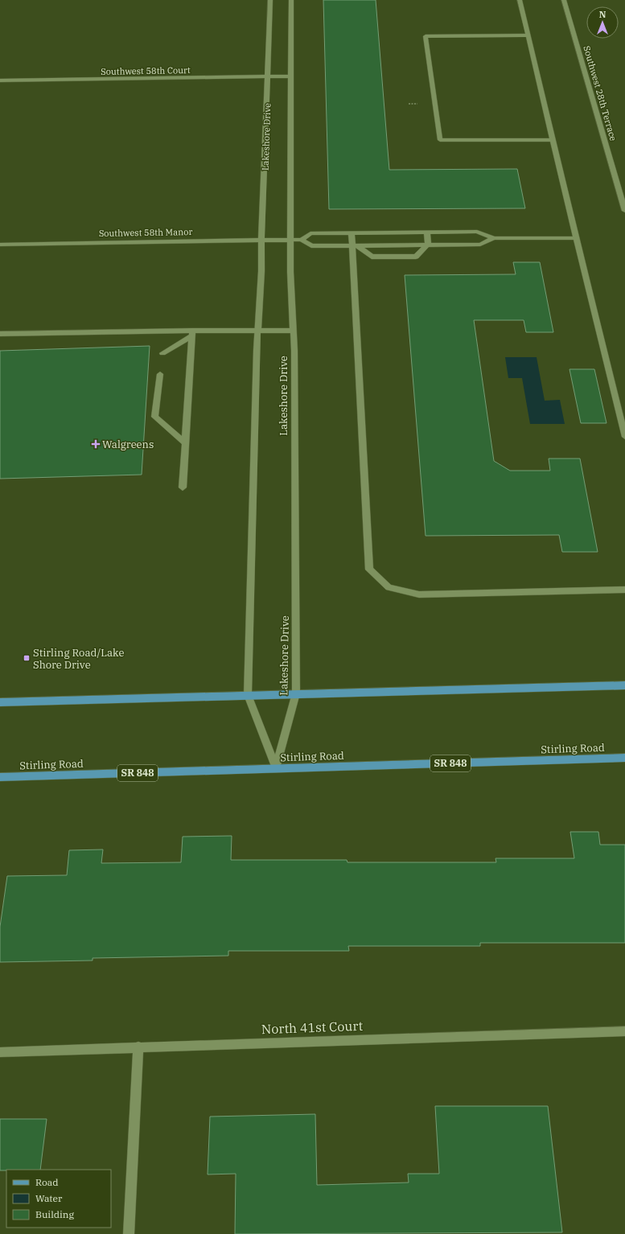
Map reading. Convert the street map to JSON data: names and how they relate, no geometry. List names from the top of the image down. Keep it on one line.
{"streets":{"main road":["Stirling Road","SR 848"],"street":["Southwest 58th Court","Southwest 28th Terrace","Lakeshore Drive","Southwest 58th Manor","North 41st Court"]},"crossings":[["Southwest 58th Court","Lakeshore Drive"],["Lakeshore Drive","Southwest 58th Manor"],["Lakeshore Drive","Stirling Road"]],"places":{"health":["Walgreens"],"transit":["Stirling Road/Lake Shore Drive"]},"legend":["Road","Water","Building"],"north":"top"}
